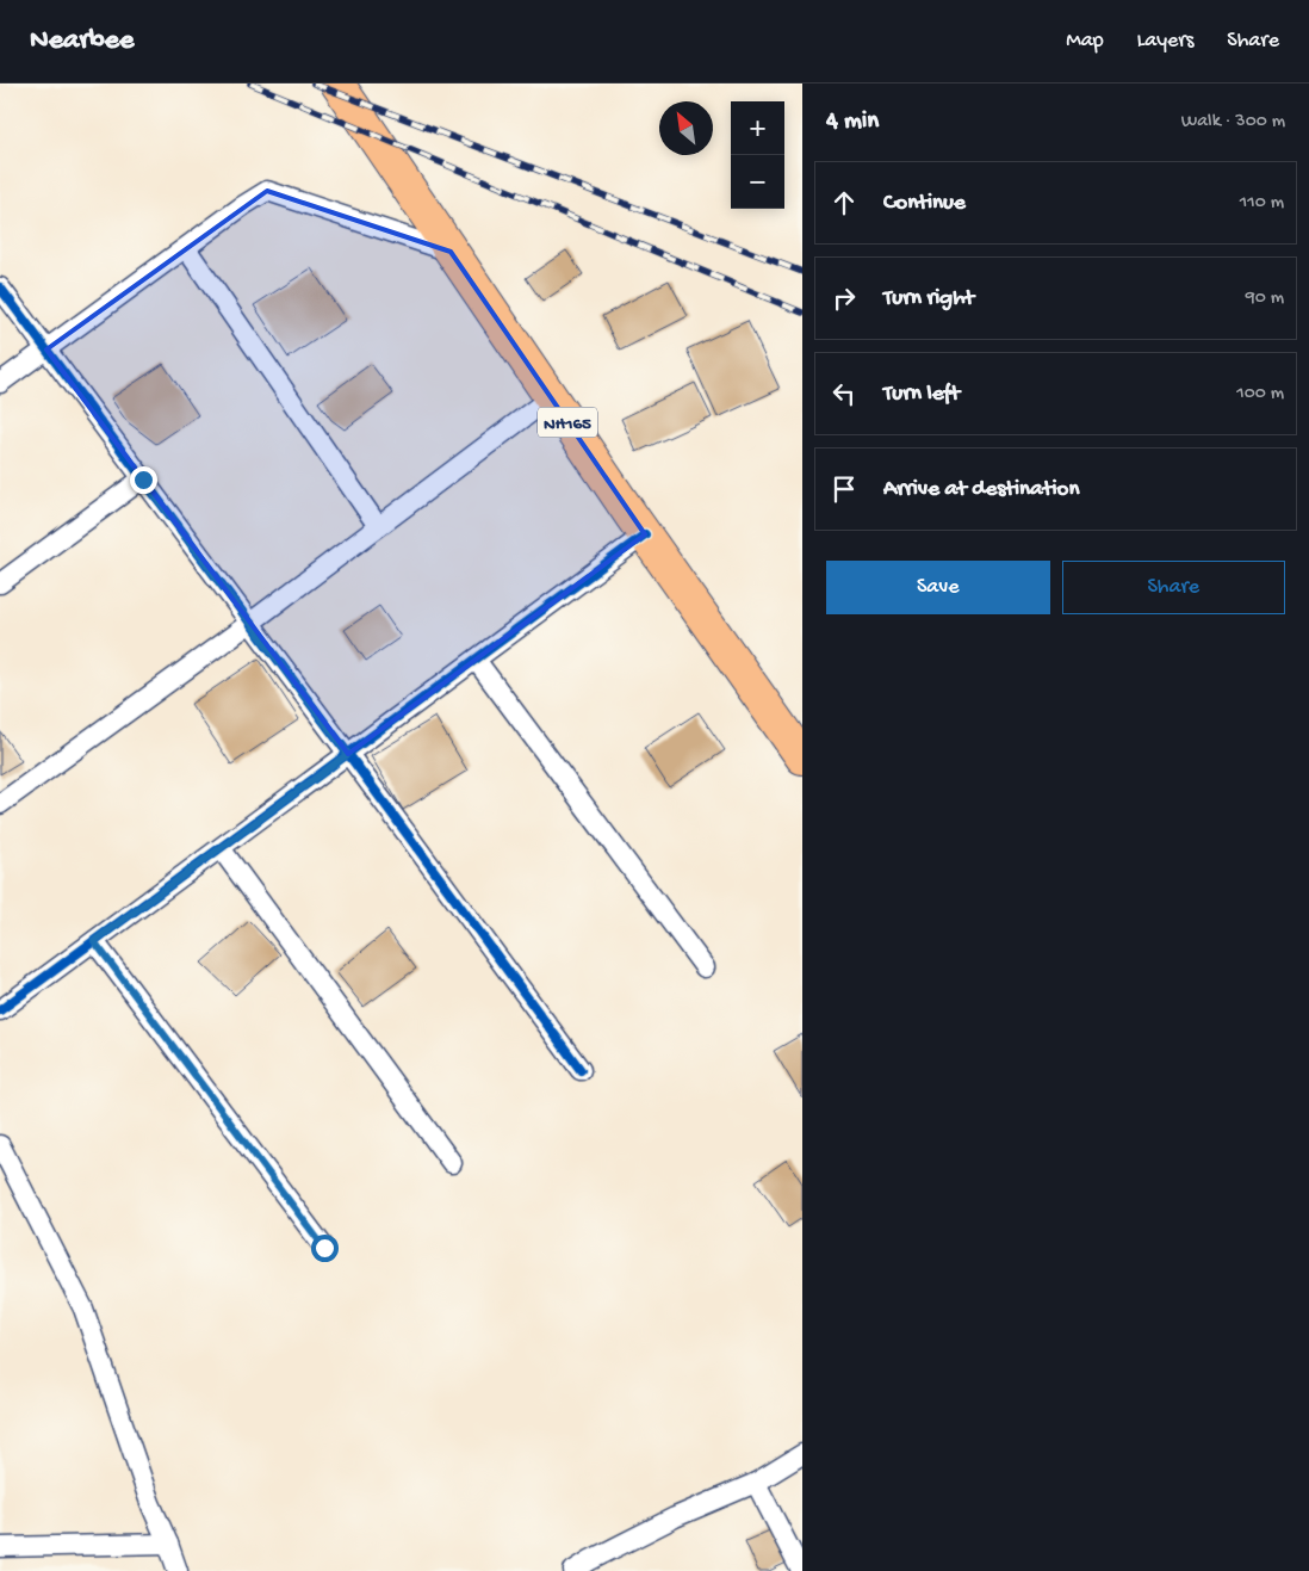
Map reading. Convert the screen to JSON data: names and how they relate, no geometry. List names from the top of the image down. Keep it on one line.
{"streets":{"highway":["NH165"]},"north":"top left","page":{"header":"Nearbee","nav":["Map","Layers","Share"],"heading":["4 min","Walk · 300 m"],"map_buttons":["+","−"],"list":[["Continue","110 m"],["Turn right","90 m"],["Turn left","100 m"],"Arrive at destination"],"buttons":["Save","Share"]}}
